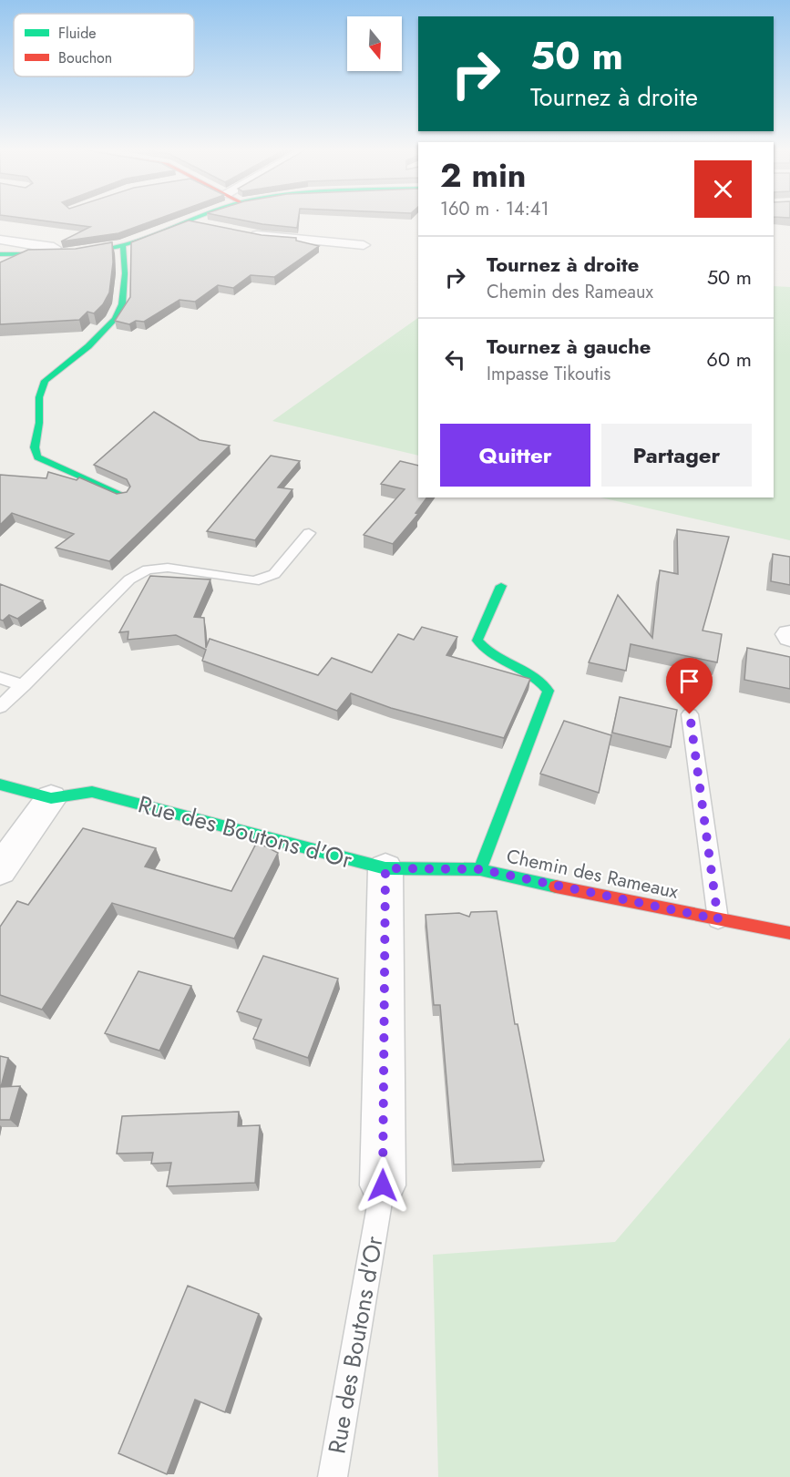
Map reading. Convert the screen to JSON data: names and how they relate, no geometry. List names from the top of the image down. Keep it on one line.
{"streets":{"street":["Rue des Boutons d'Or","Chemin des Rameaux"]},"crossings":[["Rue des Boutons d'Or","Chemin des Rameaux"]],"legend":["Fluide","Bouchon"],"north":"bottom","page":{"turn":["50 m","Tournez à droite"],"heading":["2 min","160 m · 14:41"],"list":[{"name":"Tournez à droite","note":"Chemin des Rameaux","value":"50 m"},{"name":"Tournez à gauche","note":"Impasse Tikoutis","value":"60 m"}],"buttons":["Quitter","Partager"]}}
